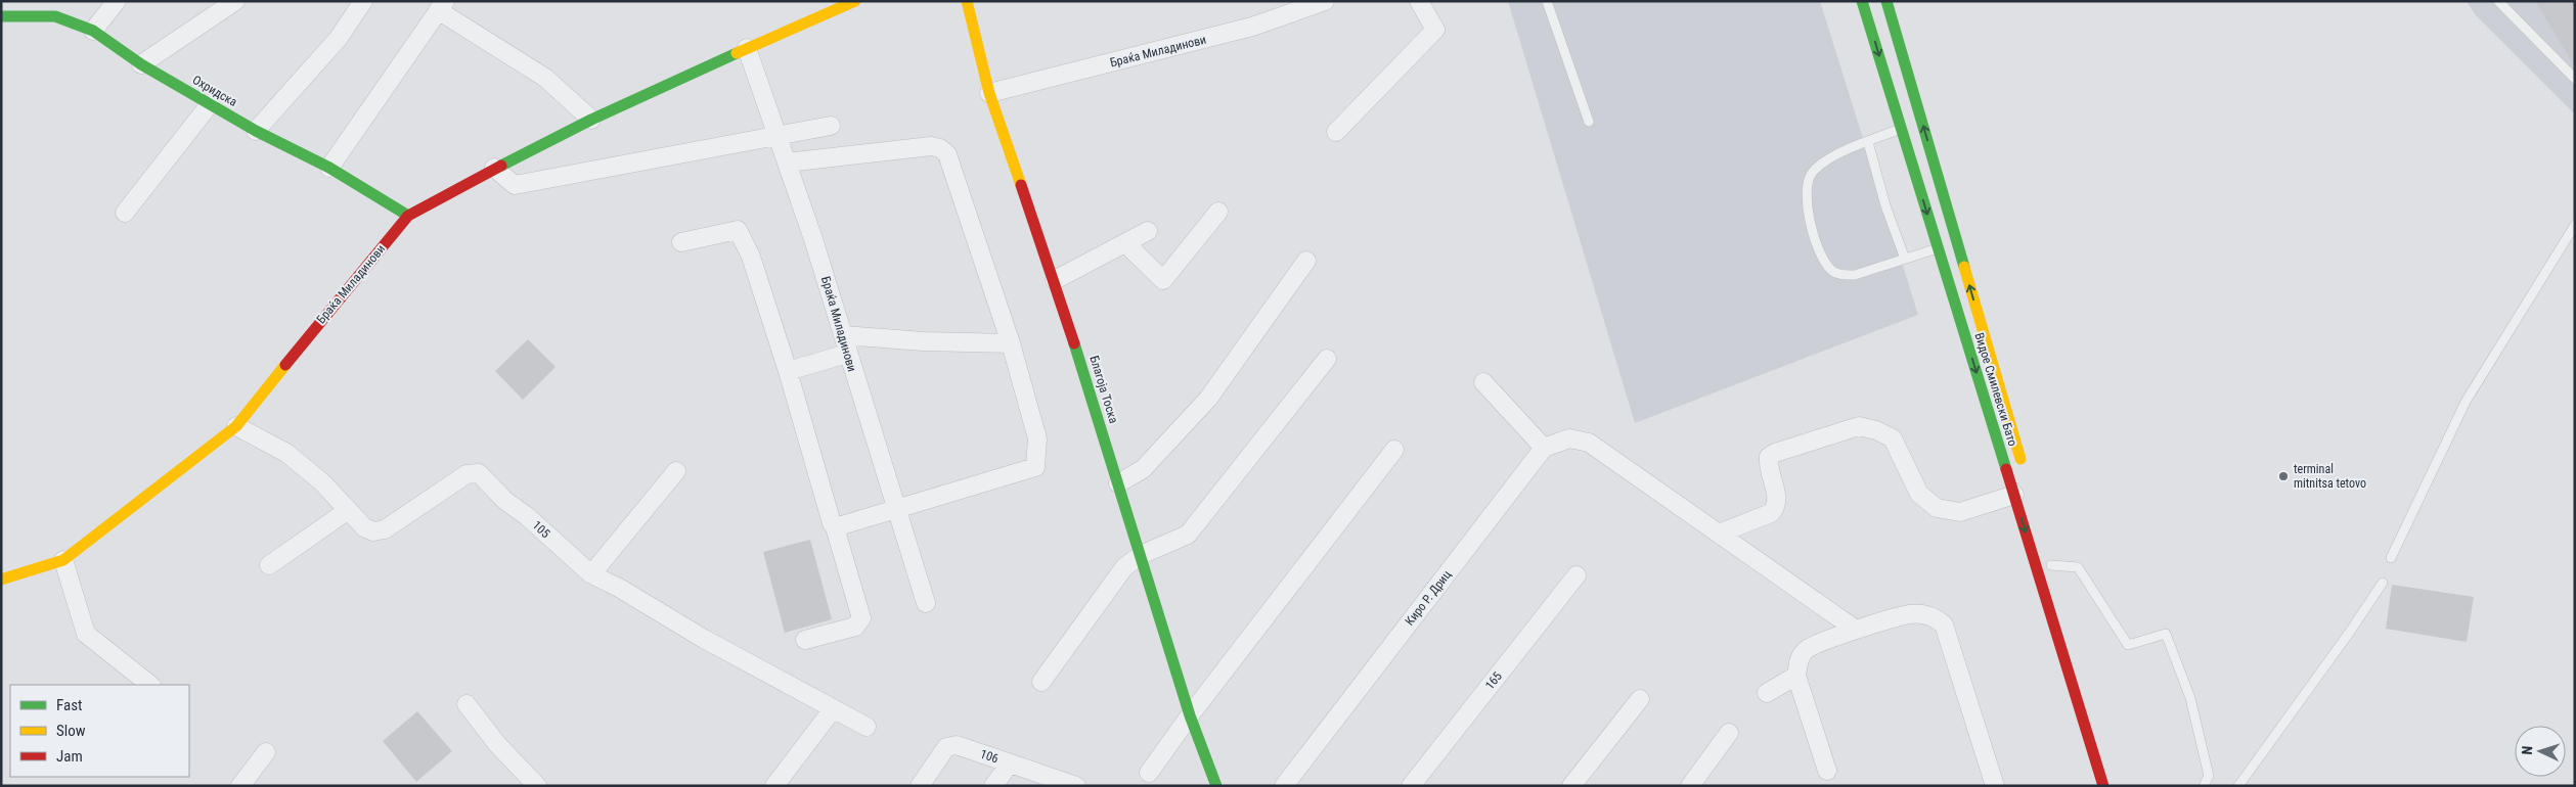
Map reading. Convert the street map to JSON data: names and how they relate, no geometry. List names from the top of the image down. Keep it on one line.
{"streets":{"street":["Браќа Миладинови","Охридска","Благоја Тоска","Видое Смилевски Бато","105","Киро Р. Дриц","165","106"]},"crossings":[["Браќа Миладинови","Охридска"],["Браќа Миладинови","Благоја Тоска"],["Браќа Миладинови","105"]],"places":["terminal mitnitsa tetovo"],"legend":["Fast","Slow","Jam"],"north":"left"}
